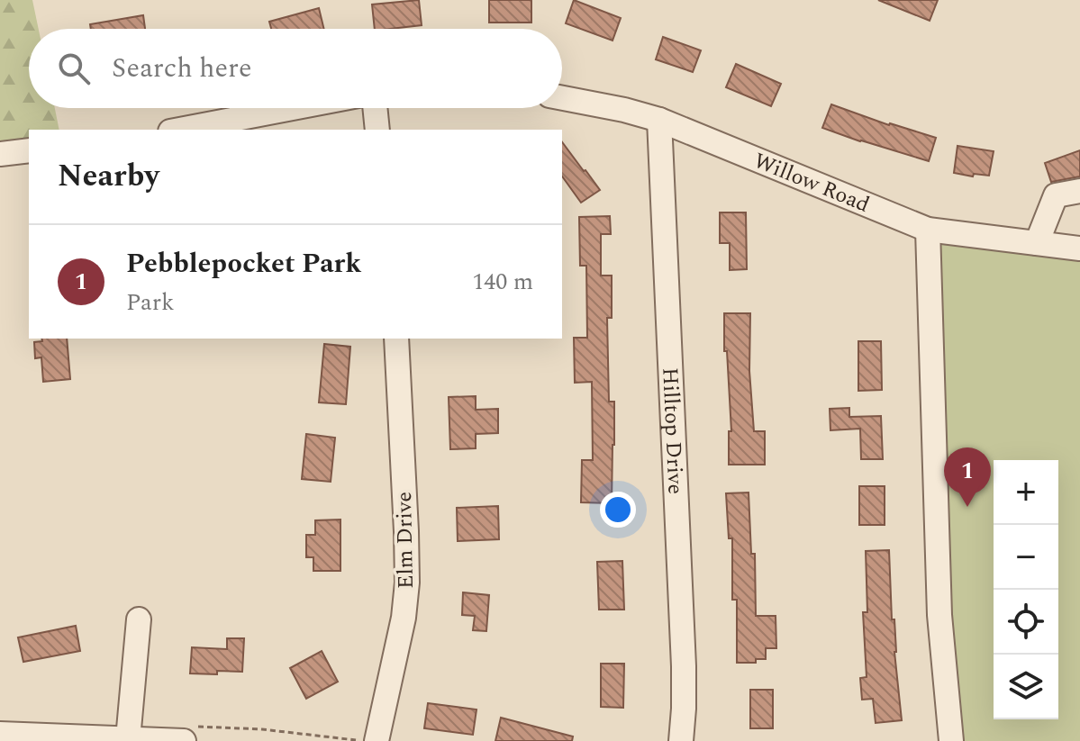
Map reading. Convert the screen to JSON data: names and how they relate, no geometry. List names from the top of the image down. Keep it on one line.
{"streets":{"street":["Willow Road","Hilltop Drive","Elm Drive"]},"crossings":[["Willow Road","Hilltop Drive"]],"page":{"search":"Search here","heading":"Nearby","list":[{"mark":"1","name":"Pebblepocket Park","note":"Park","value":"140 m"}],"pins":"1","map_buttons":["+","−"]}}
